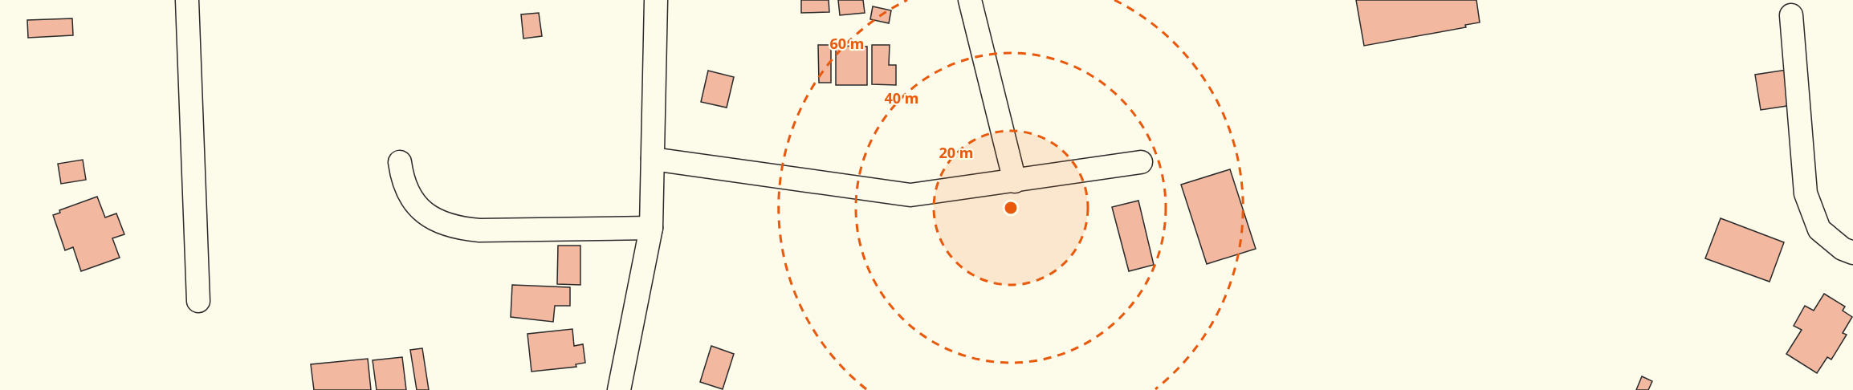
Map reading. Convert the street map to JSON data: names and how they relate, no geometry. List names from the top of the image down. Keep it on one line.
{"rings":["60 m","40 m","20 m"]}
